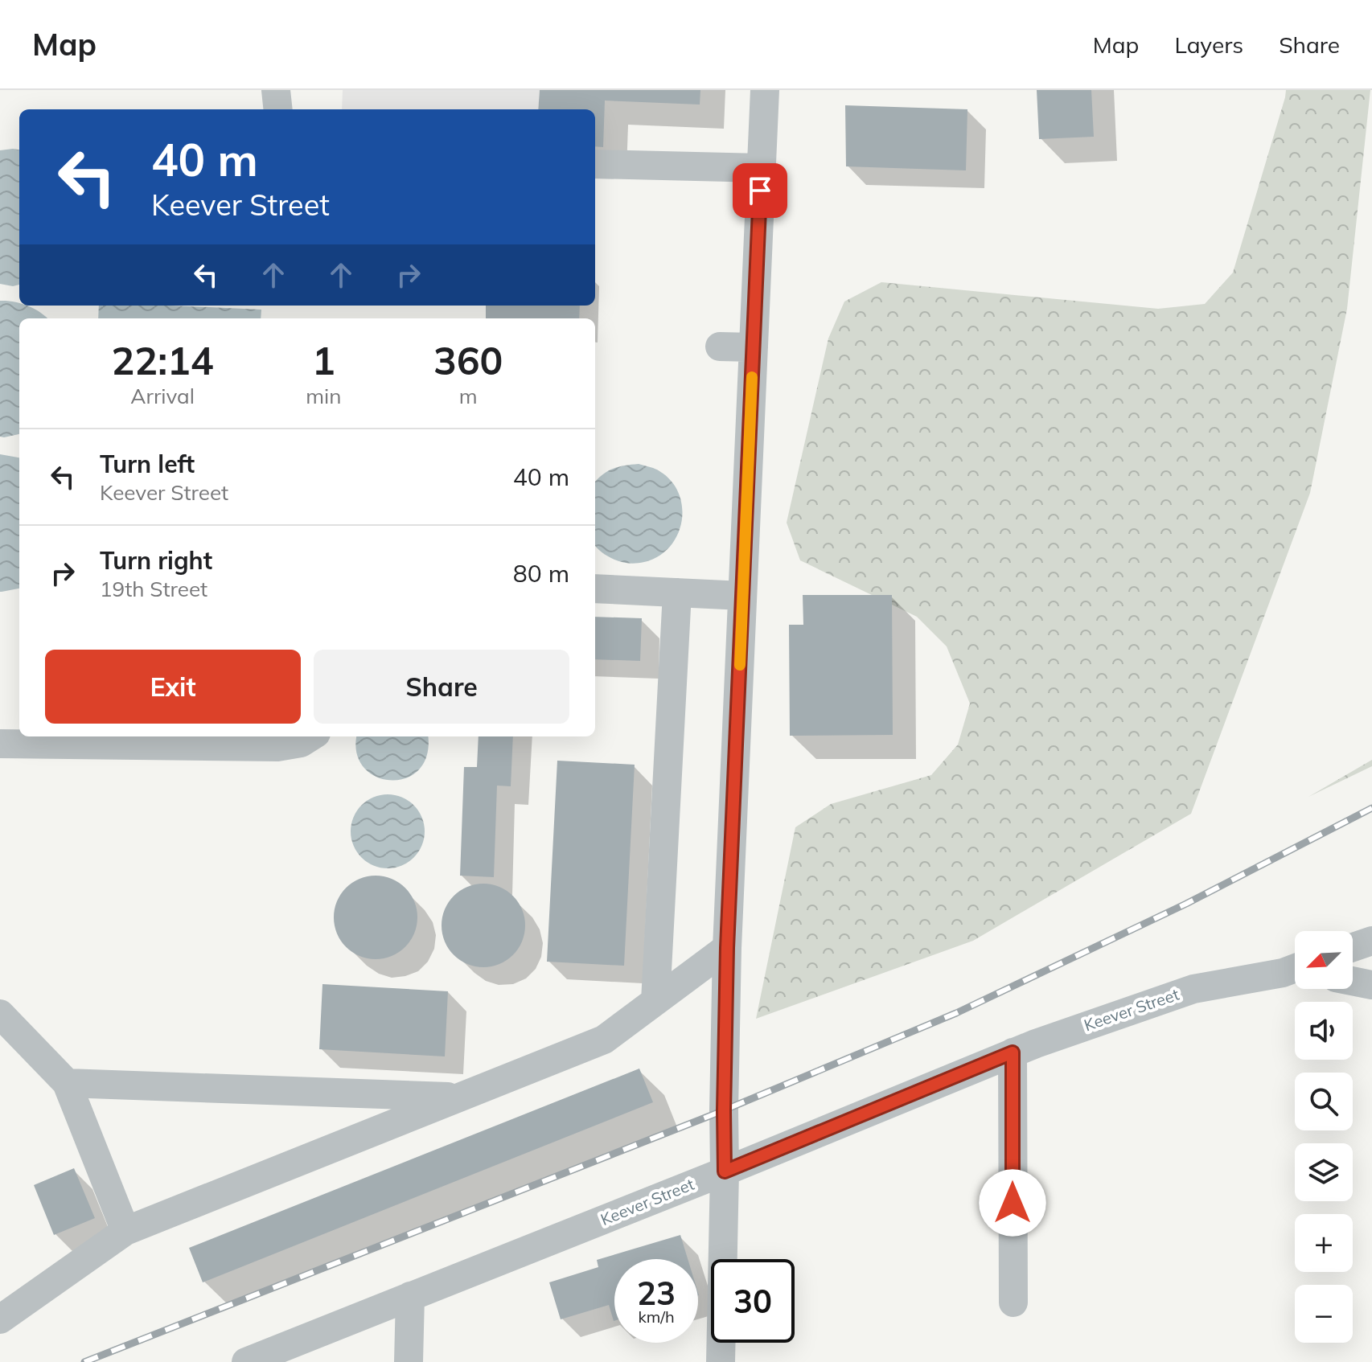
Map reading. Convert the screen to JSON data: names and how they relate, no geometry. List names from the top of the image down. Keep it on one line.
{"streets":{"street":["Keever Street"]},"north":"bottom left","page":{"header":"Map","nav":["Map","Layers","Share"],"turn":["40 m","Keever Street"],"eta":["22:14","Arrival","1","min","360","m"],"list":[{"name":"Turn left","note":"Keever Street","value":"40 m"},{"name":"Turn right","note":"19th Street","value":"80 m"}],"buttons":["Exit","Share"],"map_buttons":["+","−"],"speed":"23 km/h","limit":"30"}}
